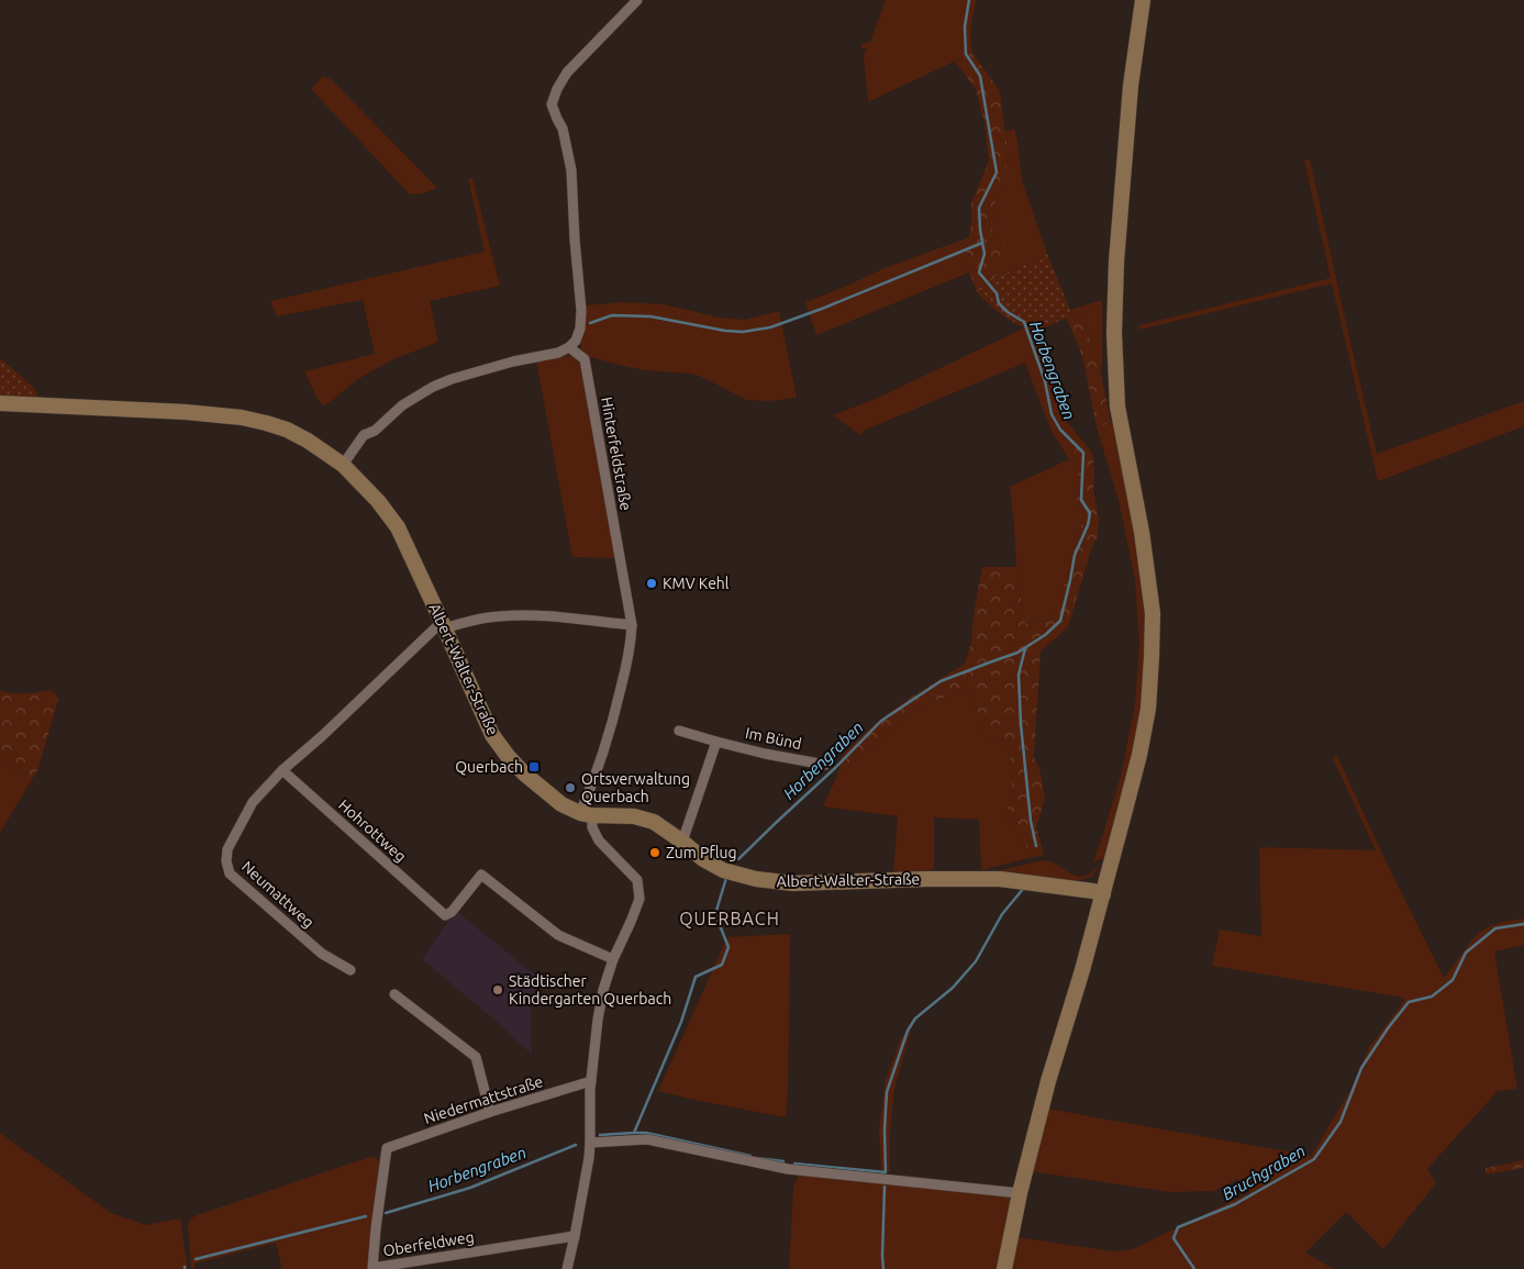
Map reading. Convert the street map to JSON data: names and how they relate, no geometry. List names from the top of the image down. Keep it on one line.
{"streets":{"street":["Hinterfeldstraße","Albert-Walter-Straße","Im Bünd","Hohrottweg","Neumattweg","Niedermattstraße","Oberfeldweg"]},"crossings":[["Hinterfeldstraße","Albert-Walter-Straße"],["Hohrottweg","Neumattweg"],["Niedermattstraße","Oberfeldweg"]],"districts":["QUERBACH"],"water":["Horbengraben","Bruchgraben"],"places":{"other":["KMV Kehl","Ortsverwaltung Querbach","Zum Pflug","Städtischer Kindergarten Querbach"],"transit":["Querbach"]}}
